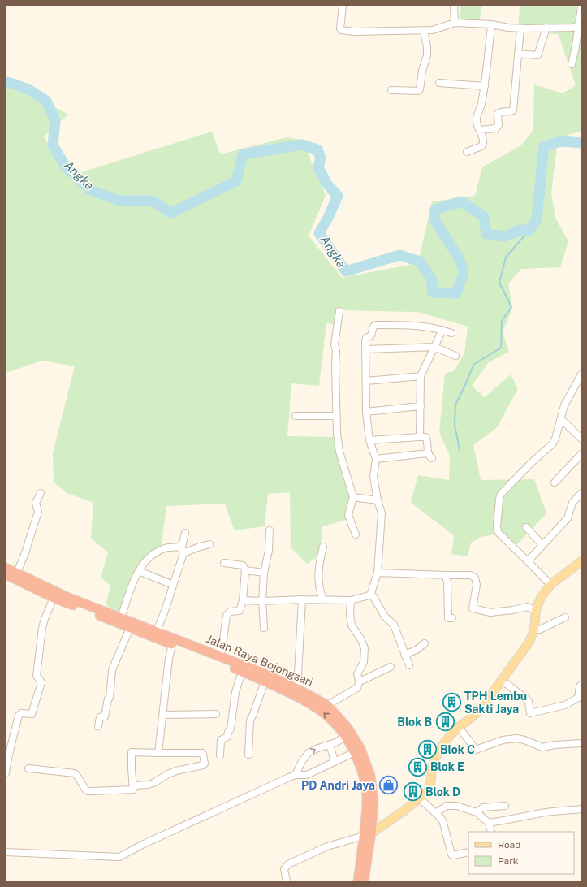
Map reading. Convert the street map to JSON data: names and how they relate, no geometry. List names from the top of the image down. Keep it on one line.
{"streets":{"highway":["Jalan Raya Bojongsari"]},"water":["Angke"],"places":{"building":["TPH Lembu Sakti Jaya","Blok B","Blok C","Blok E","Blok D"],"shop":["PD Andri Jaya"]},"legend":["Road","Park"]}
